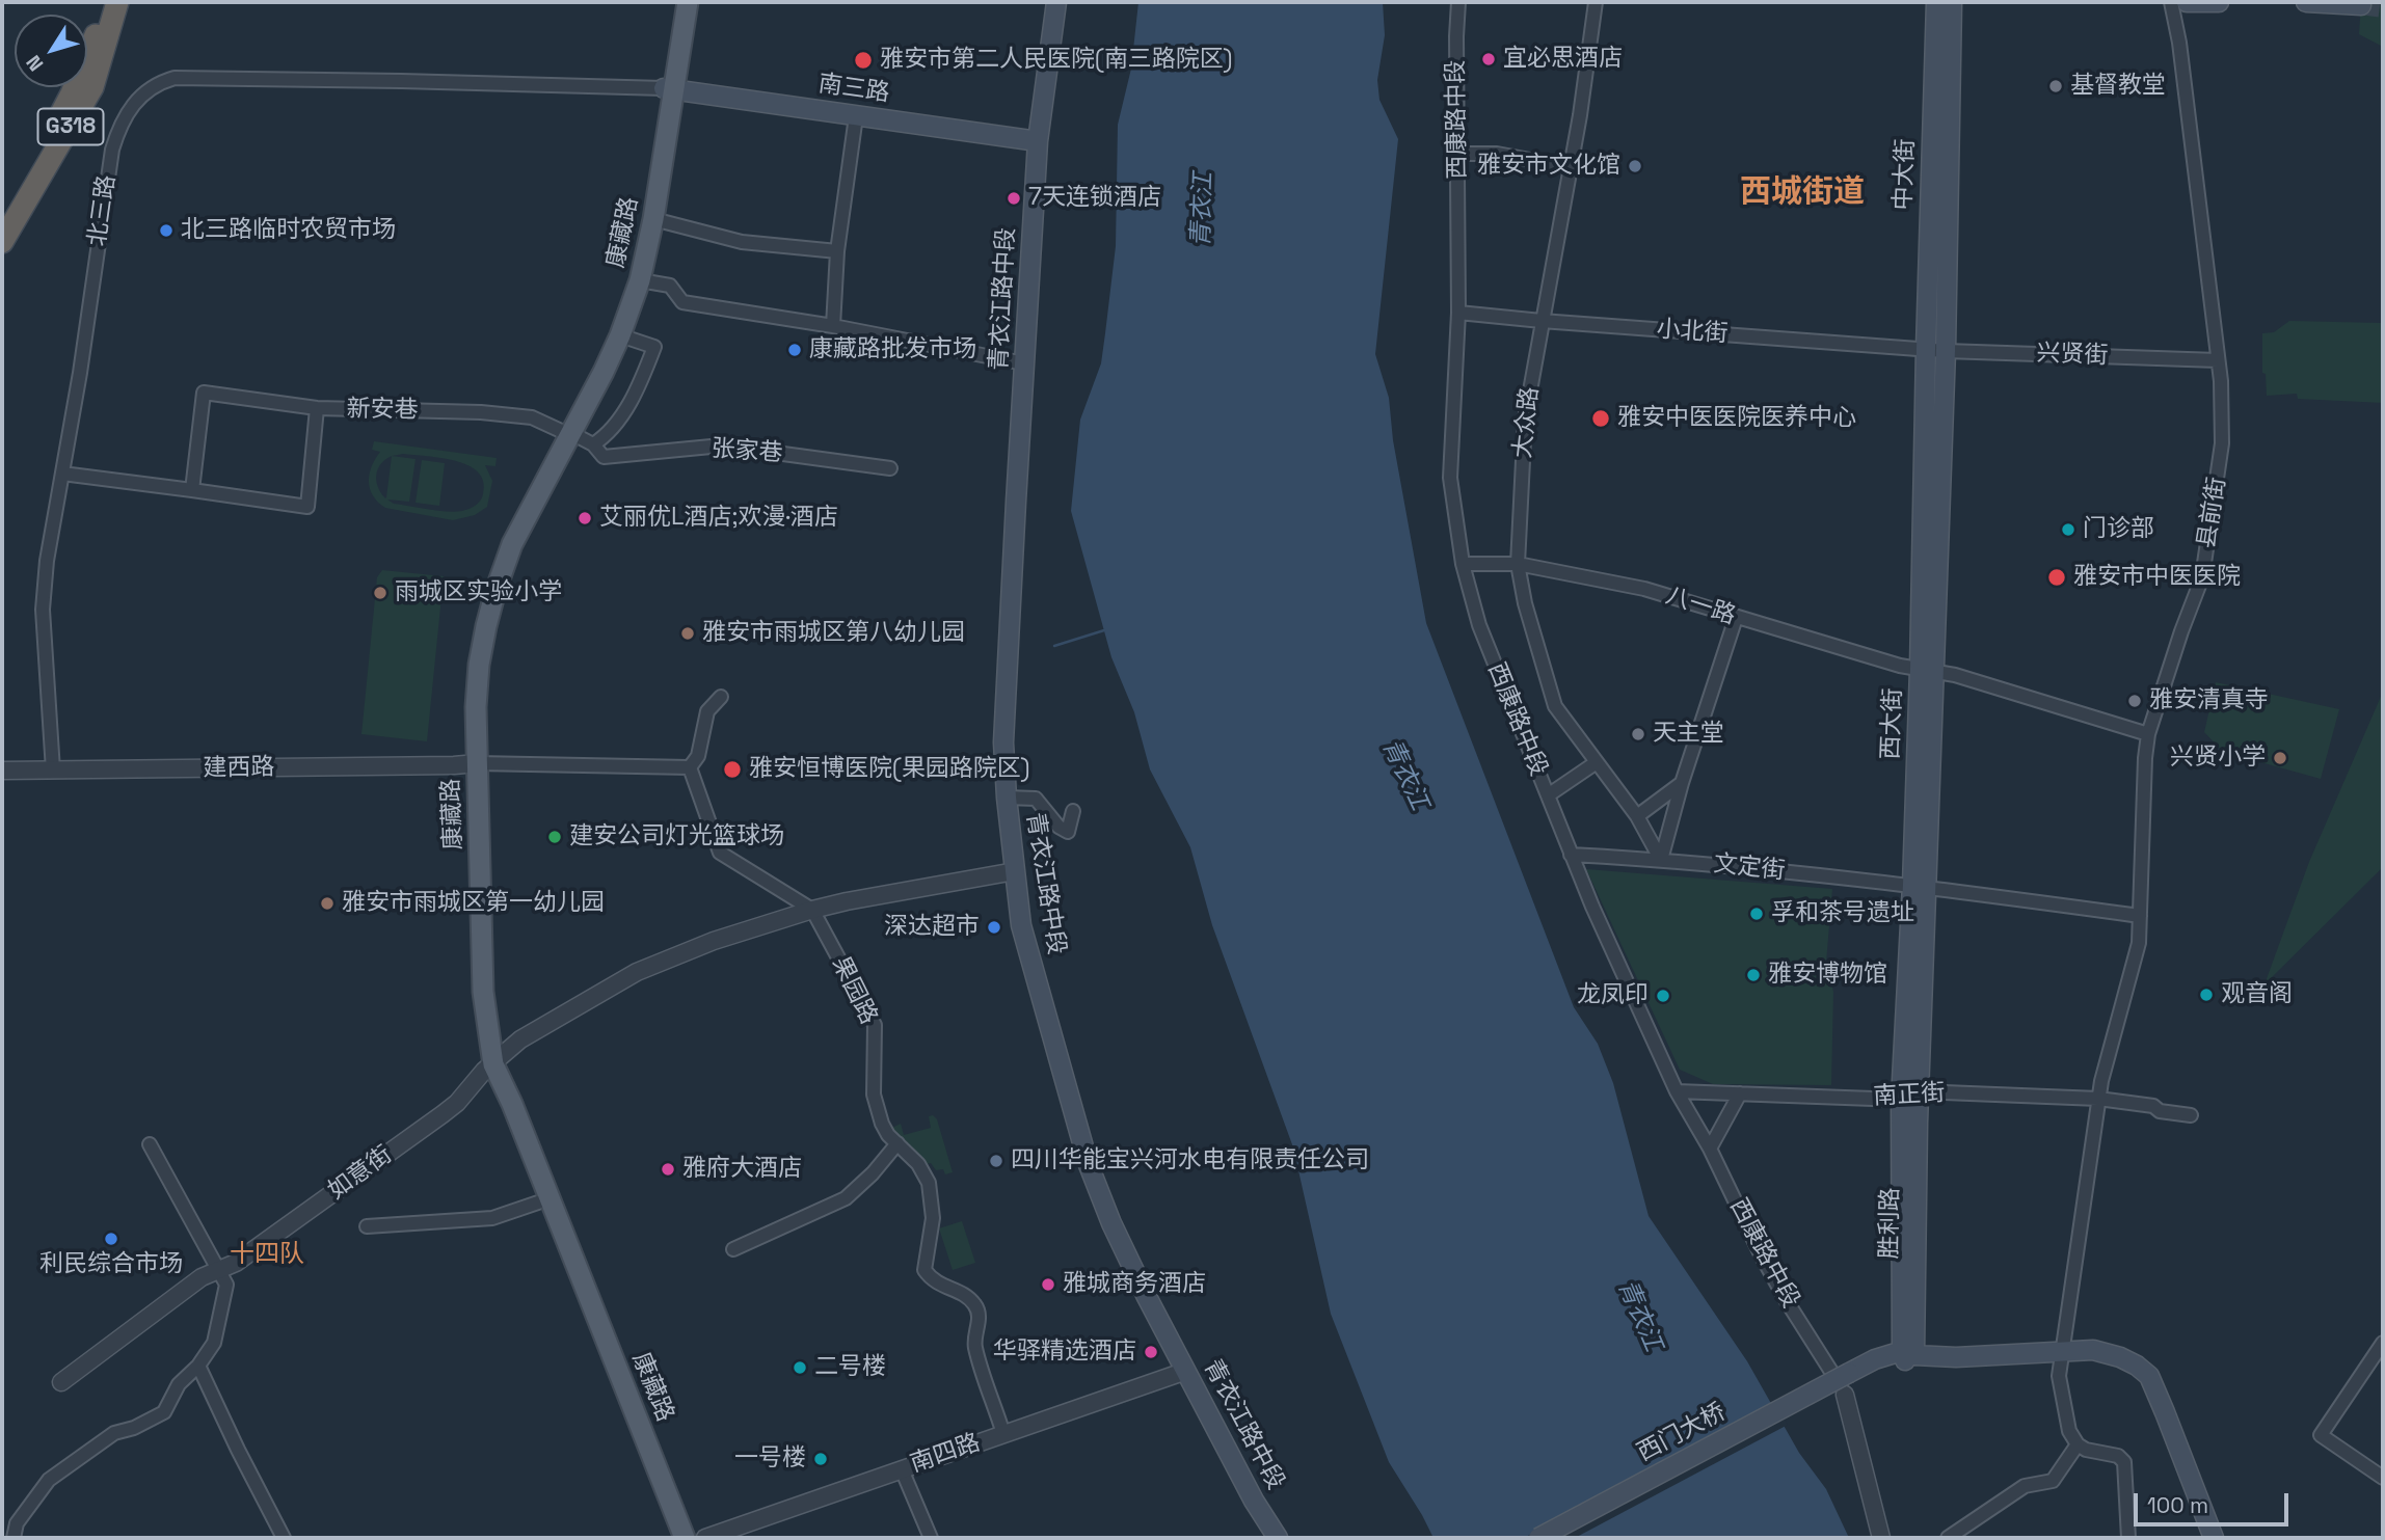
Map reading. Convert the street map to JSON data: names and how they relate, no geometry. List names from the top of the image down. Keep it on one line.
{"streets":{"highway":["G318"],"main road":["南三路","中大街","康藏路","青衣江路中段","西大街","胜利路","西门大桥"],"street":["西康路中段","北三路","小北街","兴贤街","新安巷","大众路","张家巷","县前街","八一路","建西路","文定街","果园路","南正街","如意街","南四路"]},"crossings":[["南三路","北三路"],["南三路","康藏路"],["南三路","青衣江路中段"],["西康路中段","小北街"],["西康路中段","八一路"],["西康路中段","文定街"],["西康路中段","南正街"],["西康路中段","西门大桥"],["中大街","小北街"],["中大街","兴贤街"],["中大街","西大街"],["北三路","康藏路"],["北三路","建西路"],["康藏路","新安巷"],["康藏路","张家巷"],["康藏路","建西路"],["康藏路","如意街"],["青衣江路中段","如意街"],["青衣江路中段","南四路"],["小北街","兴贤街"],["小北街","大众路"],["小北街","西大街"],["兴贤街","县前街"],["兴贤街","西大街"],["新安巷","张家巷"],["大众路","八一路"],["大众路","文定街"],["县前街","八一路"],["县前街","文定街"],["县前街","南正街"],["八一路","西大街"],["西大街","文定街"],["西大街","南正街"],["西大街","胜利路"],["果园路","如意街"],["果园路","南四路"],["南正街","胜利路"]],"districts":["西城街道","十四队"],"water":["青衣江"],"places":["宜必思酒店","雅安市第二人民医院(南三路院区)","基督教堂","雅安市文化馆","7天连锁酒店","北三路临时农贸市场","康藏路批发市场","雅安中医医院医养中心","艾丽优L酒店;欢漫·酒店","门诊部","雅安市中医医院","雨城区实验小学","雅安市雨城区第八幼儿园","雅安清真寺","天主堂","兴贤小学","雅安恒博医院(果园路院区)","建安公司灯光篮球场","雅安市雨城区第一幼儿园","孚和茶号遗址","深达超市","雅安博物馆","观音阁","龙凤印","四川华能宝兴河水电有限责任公司","雅府大酒店","利民综合市场","雅城商务酒店","华驿精选酒店","二号楼","一号楼"],"scale_bar":"100 m","north":"bottom left"}
